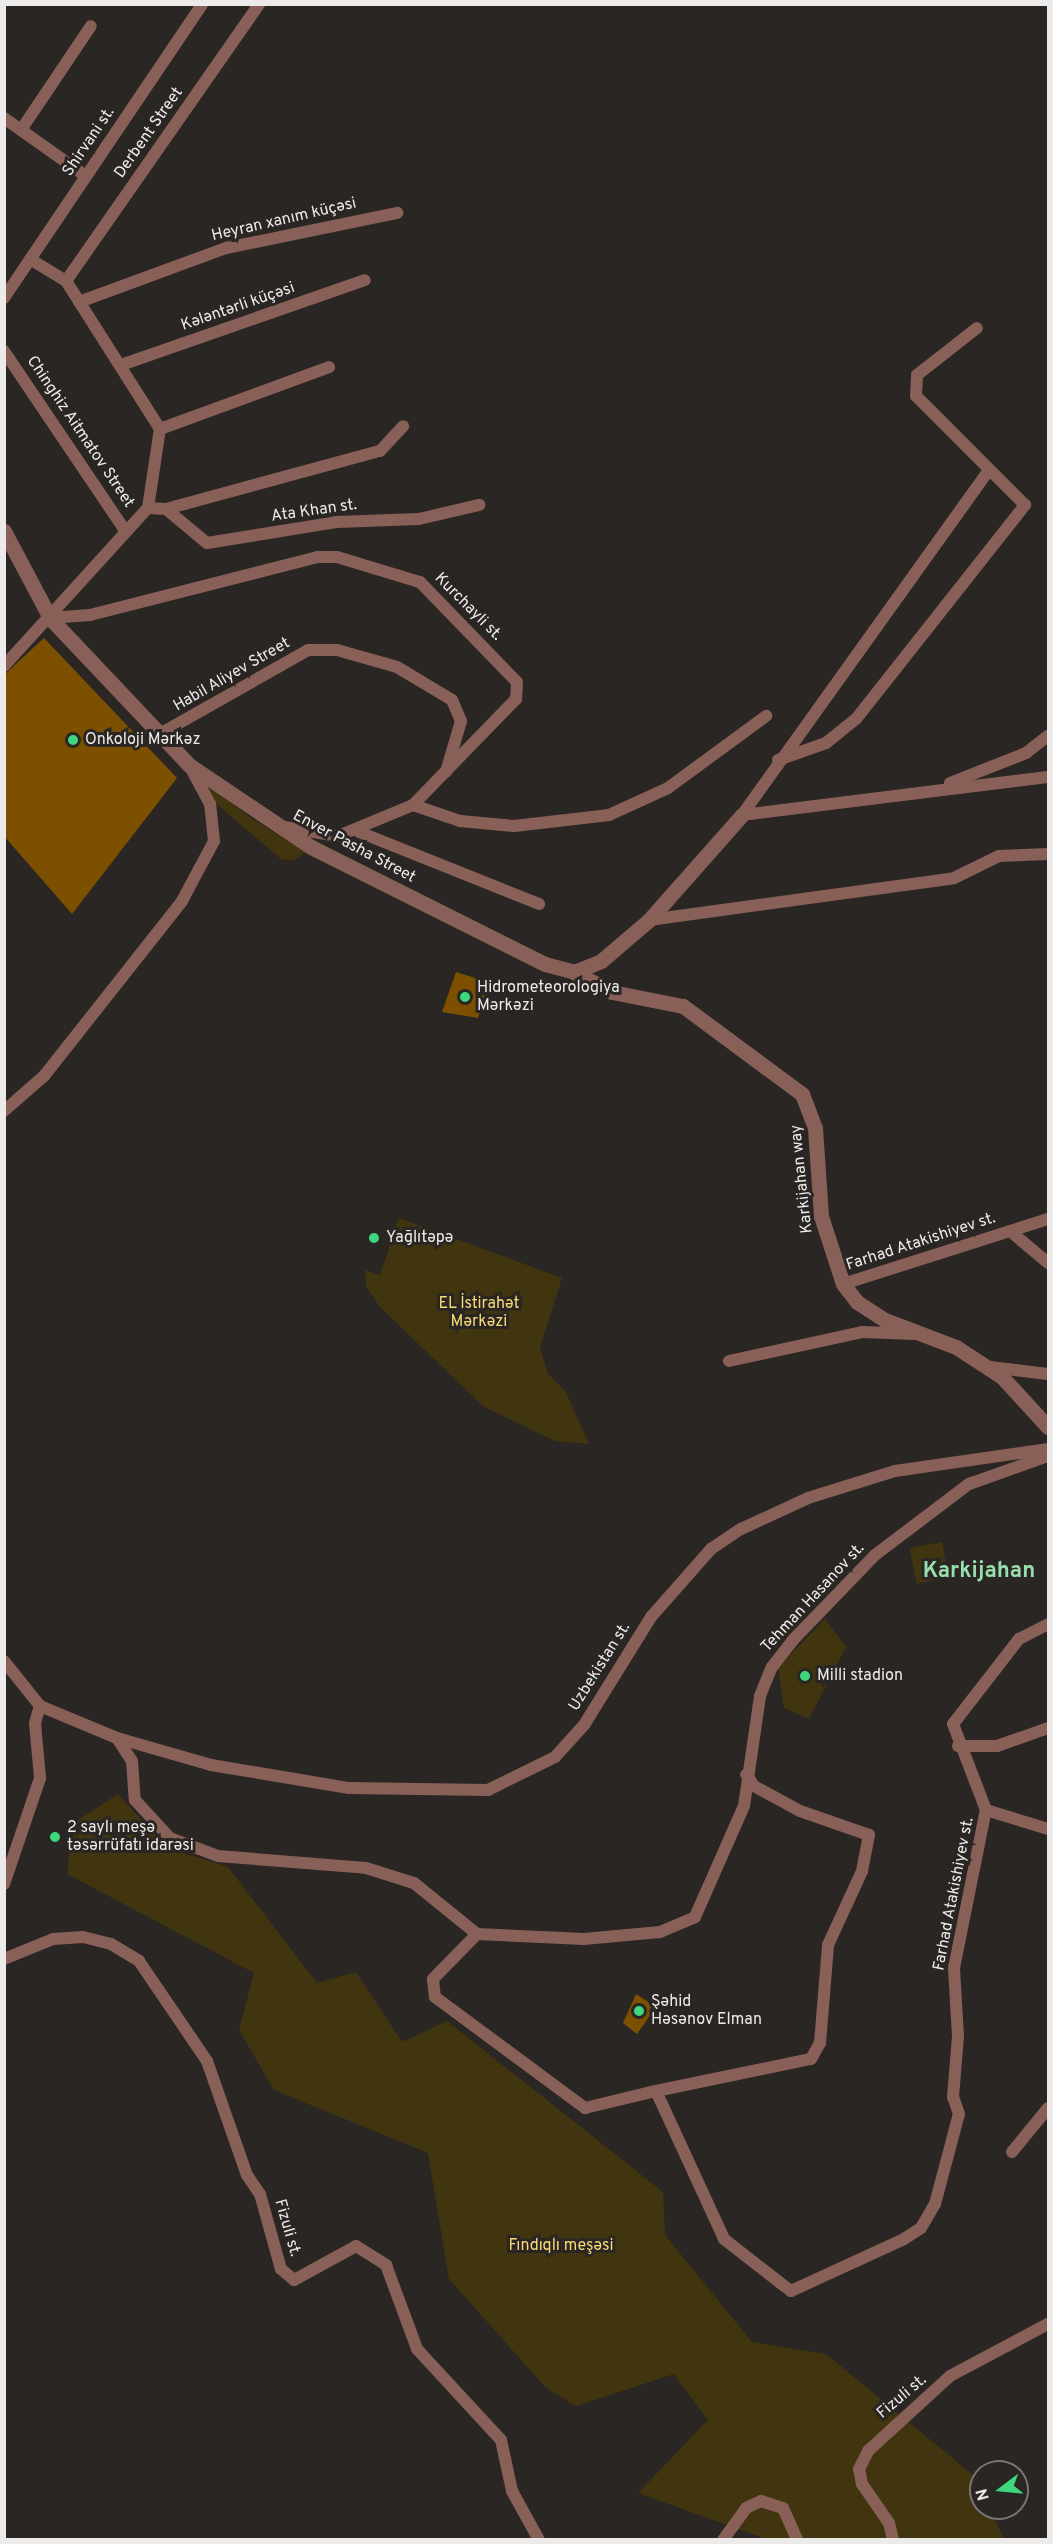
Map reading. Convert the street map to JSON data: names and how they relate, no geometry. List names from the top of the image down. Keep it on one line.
{"streets":{"street":["Derbent Street","Shirvani st.","Heyran xanım küçəsi","Kələntərli küçəsi","Chinghiz Aitmatov Street","Ata Khan st.","Kurchayli st.","Habil Aliyev Street","Enver Pasha Street","Karkijahan way","Farhad Atakishiyev st.","Tehman Hasanov st.","Uzbekistan st.","Fizuli st."]},"crossings":[["Chinghiz Aitmatov Street","Kurchayli st."],["Chinghiz Aitmatov Street","Enver Pasha Street"],["Kurchayli st.","Habil Aliyev Street"],["Kurchayli st.","Enver Pasha Street"],["Habil Aliyev Street","Enver Pasha Street"],["Enver Pasha Street","Karkijahan way"],["Karkijahan way","Farhad Atakishiyev st."]],"districts":["Karkijahan"],"parks":["EL İstirahət Mərkəzi","Fındıqlı meşəsi"],"places":["Onkoloji Mərkəz","Hidrometeorologiya Mərkəzi","Yağlıtəpə","Milli stadion","2 saylı meşə təsərrüfatı idarəsi","Şəhid Həsənov Elman"],"north":"left"}
